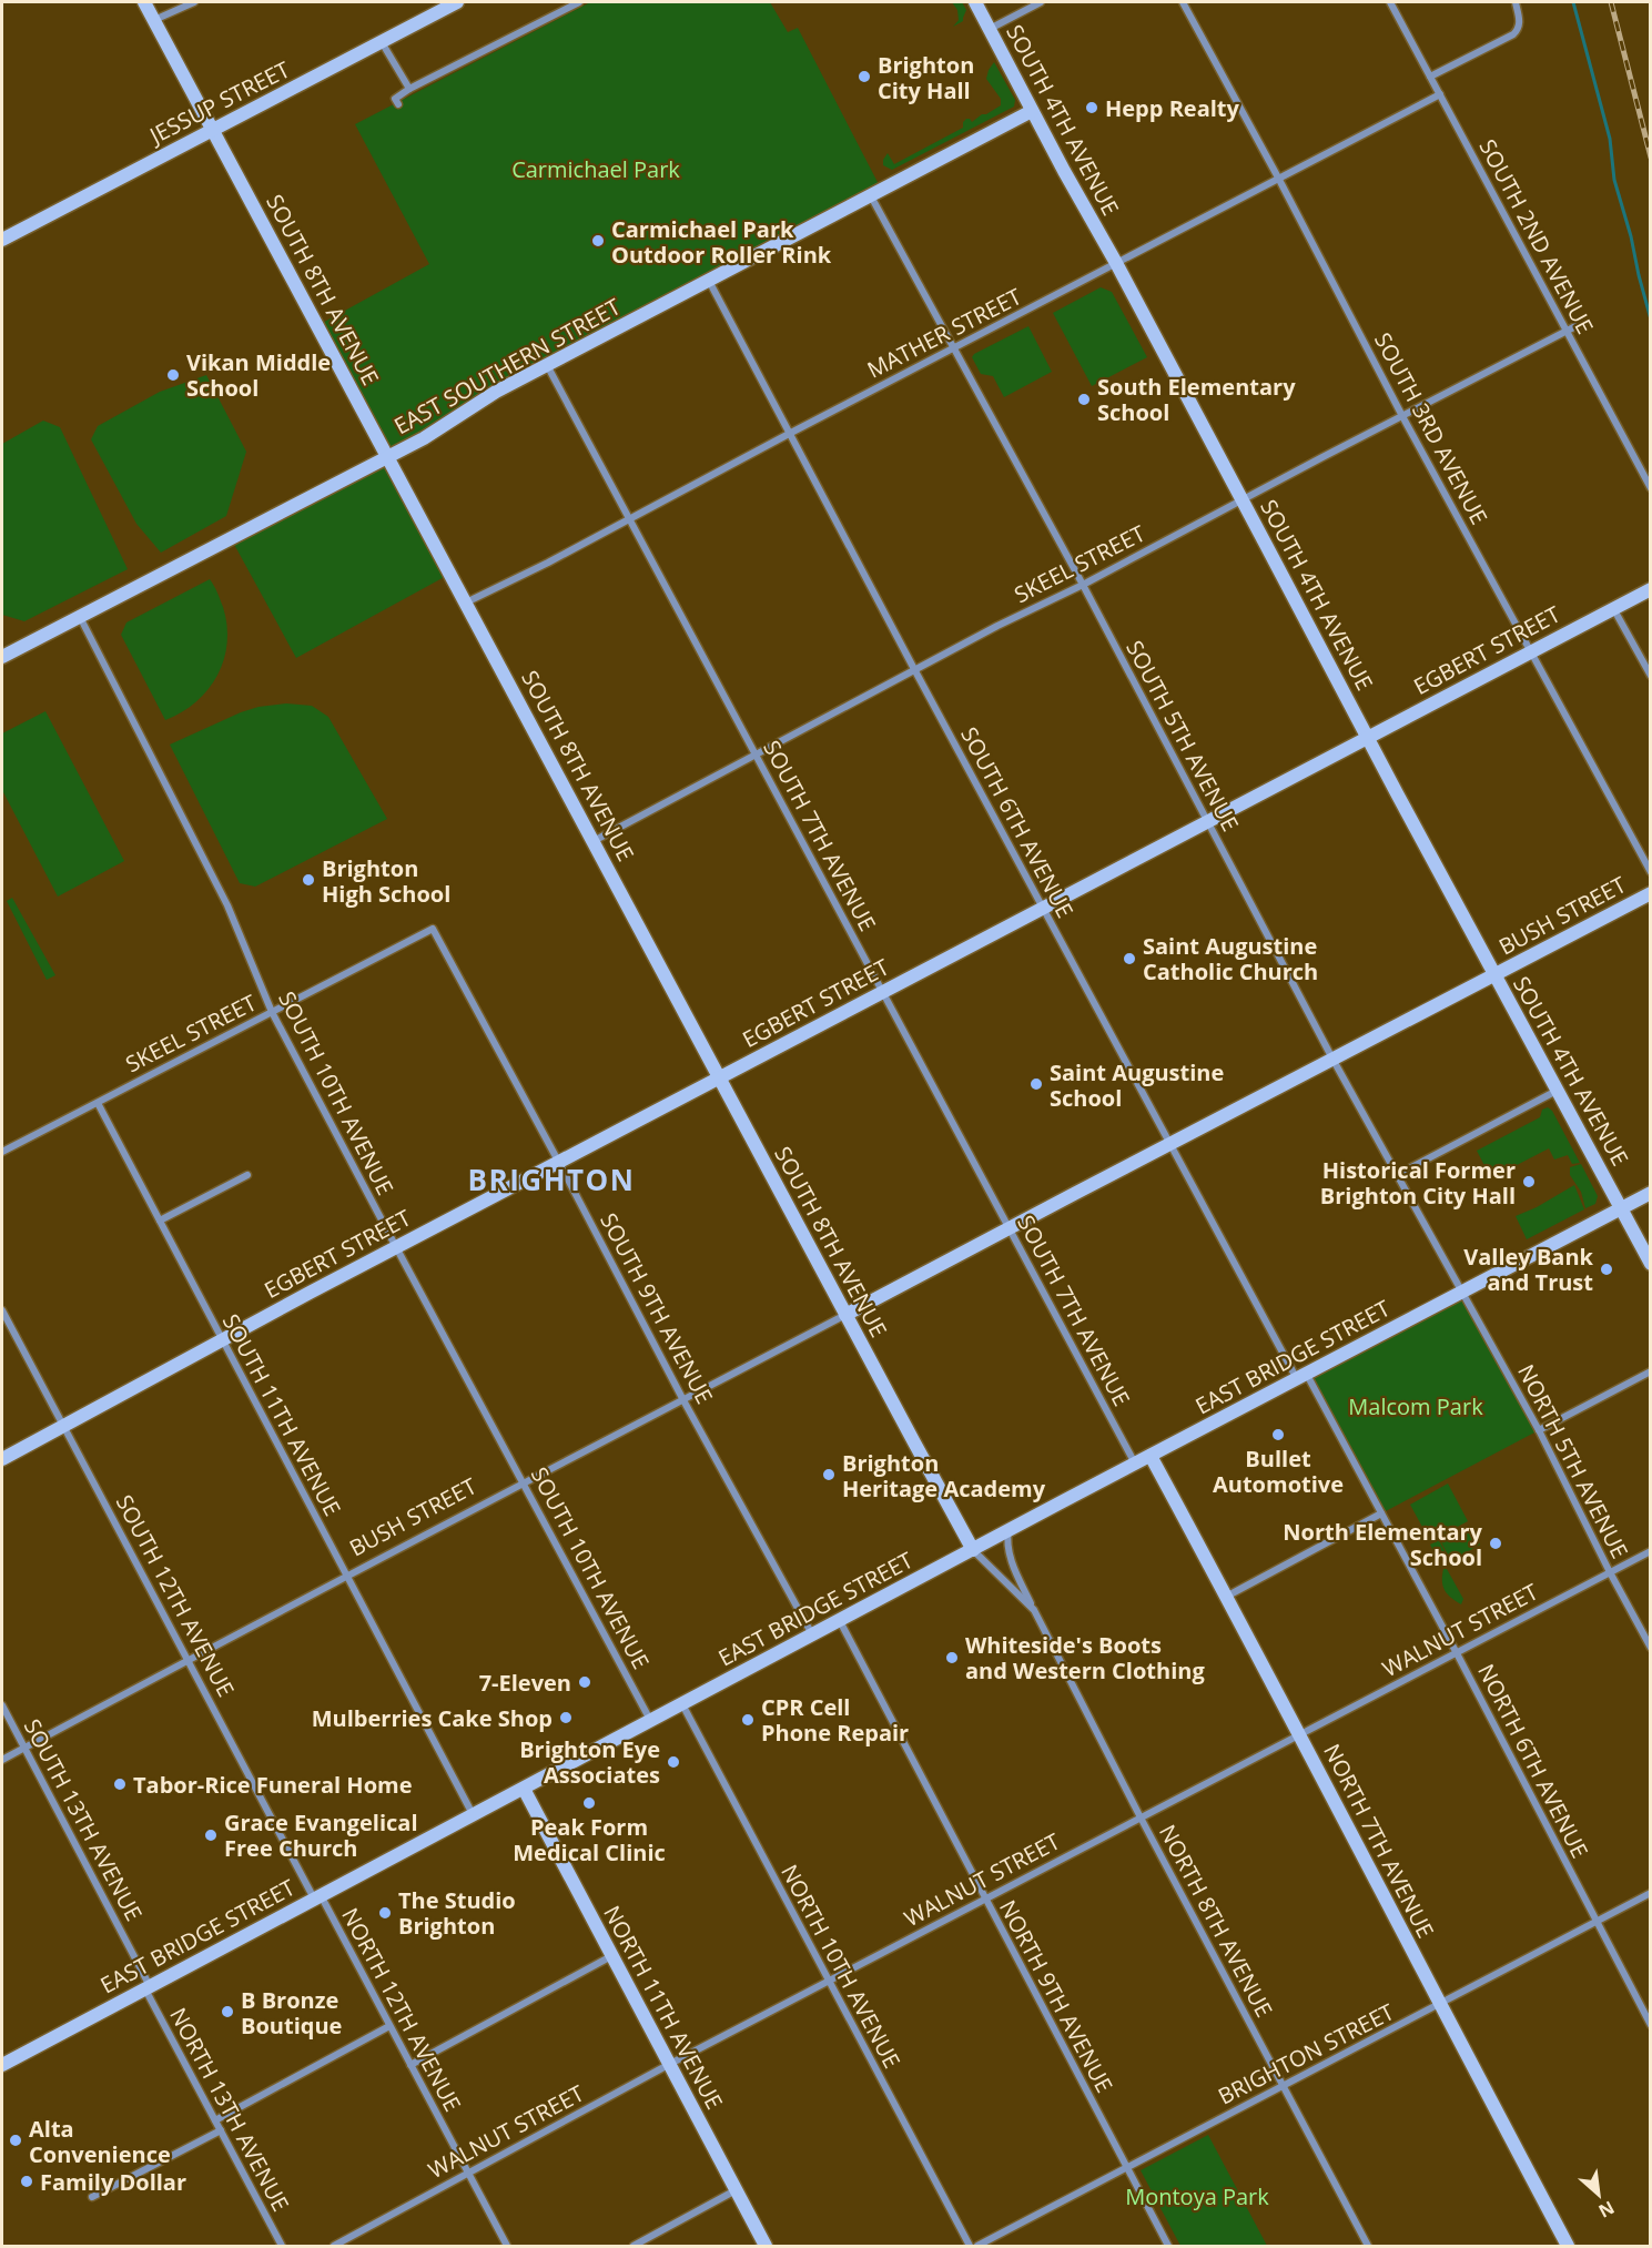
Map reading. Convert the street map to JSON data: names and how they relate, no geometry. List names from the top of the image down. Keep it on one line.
{"streets":{"street":["JESSUP STREET","SOUTH 4TH AVENUE","SOUTH 2ND AVENUE","SOUTH 8TH AVENUE","MATHER STREET","EAST SOUTHERN STREET","SOUTH 3RD AVENUE","SKEEL STREET","EGBERT STREET","SOUTH 5TH AVENUE","SOUTH 6TH AVENUE","SOUTH 7TH AVENUE","BUSH STREET","SOUTH 10TH AVENUE","SOUTH 9TH AVENUE","EAST BRIDGE STREET","SOUTH 11TH AVENUE","NORTH 5TH AVENUE","SOUTH 12TH AVENUE","WALNUT STREET","NORTH 6TH AVENUE","SOUTH 13TH AVENUE","NORTH 7TH AVENUE","NORTH 8TH AVENUE","NORTH 10TH AVENUE","NORTH 9TH AVENUE","NORTH 11TH AVENUE","NORTH 12TH AVENUE","BRIGHTON STREET","NORTH 13TH AVENUE"]},"crossings":[["JESSUP STREET","SOUTH 8TH AVENUE"],["SOUTH 4TH AVENUE","MATHER STREET"],["SOUTH 4TH AVENUE","EAST SOUTHERN STREET"],["SOUTH 4TH AVENUE","SKEEL STREET"],["SOUTH 4TH AVENUE","EGBERT STREET"],["SOUTH 4TH AVENUE","BUSH STREET"],["SOUTH 4TH AVENUE","EAST BRIDGE STREET"],["SOUTH 2ND AVENUE","MATHER STREET"],["SOUTH 2ND AVENUE","SKEEL STREET"],["SOUTH 8TH AVENUE","MATHER STREET"],["SOUTH 8TH AVENUE","EAST SOUTHERN STREET"],["SOUTH 8TH AVENUE","SKEEL STREET"],["SOUTH 8TH AVENUE","EGBERT STREET"],["SOUTH 8TH AVENUE","BUSH STREET"],["SOUTH 8TH AVENUE","EAST BRIDGE STREET"],["SOUTH 8TH AVENUE","NORTH 8TH AVENUE"],["MATHER STREET","SOUTH 3RD AVENUE"],["MATHER STREET","SOUTH 5TH AVENUE"],["MATHER STREET","SOUTH 6TH AVENUE"],["MATHER STREET","SOUTH 7TH AVENUE"],["EAST SOUTHERN STREET","SOUTH 5TH AVENUE"],["EAST SOUTHERN STREET","SOUTH 6TH AVENUE"],["EAST SOUTHERN STREET","SOUTH 7TH AVENUE"],["EAST SOUTHERN STREET","SOUTH 10TH AVENUE"],["SOUTH 3RD AVENUE","SKEEL STREET"],["SOUTH 3RD AVENUE","EGBERT STREET"],["SKEEL STREET","SOUTH 5TH AVENUE"],["SKEEL STREET","SOUTH 6TH AVENUE"],["SKEEL STREET","SOUTH 7TH AVENUE"],["SKEEL STREET","SOUTH 10TH AVENUE"],["SKEEL STREET","SOUTH 9TH AVENUE"],["SKEEL STREET","SOUTH 11TH AVENUE"],["EGBERT STREET","SOUTH 5TH AVENUE"],["EGBERT STREET","SOUTH 6TH AVENUE"],["EGBERT STREET","SOUTH 7TH AVENUE"],["EGBERT STREET","SOUTH 10TH AVENUE"],["EGBERT STREET","SOUTH 9TH AVENUE"],["EGBERT STREET","SOUTH 11TH AVENUE"],["EGBERT STREET","SOUTH 12TH AVENUE"],["SOUTH 5TH AVENUE","BUSH STREET"],["SOUTH 5TH AVENUE","EAST BRIDGE STREET"],["SOUTH 5TH AVENUE","NORTH 5TH AVENUE"],["SOUTH 6TH AVENUE","BUSH STREET"],["SOUTH 6TH AVENUE","EAST BRIDGE STREET"],["SOUTH 6TH AVENUE","NORTH 6TH AVENUE"],["SOUTH 7TH AVENUE","BUSH STREET"],["SOUTH 7TH AVENUE","EAST BRIDGE STREET"],["BUSH STREET","SOUTH 10TH AVENUE"],["BUSH STREET","SOUTH 9TH AVENUE"],["BUSH STREET","SOUTH 11TH AVENUE"],["BUSH STREET","SOUTH 12TH AVENUE"],["BUSH STREET","SOUTH 13TH AVENUE"],["SOUTH 10TH AVENUE","EAST BRIDGE STREET"],["SOUTH 9TH AVENUE","EAST BRIDGE STREET"],["EAST BRIDGE STREET","SOUTH 11TH AVENUE"],["EAST BRIDGE STREET","NORTH 5TH AVENUE"],["EAST BRIDGE STREET","SOUTH 12TH AVENUE"],["EAST BRIDGE STREET","NORTH 6TH AVENUE"],["EAST BRIDGE STREET","SOUTH 13TH AVENUE"],["EAST BRIDGE STREET","NORTH 7TH AVENUE"],["EAST BRIDGE STREET","NORTH 8TH AVENUE"],["EAST BRIDGE STREET","NORTH 10TH AVENUE"],["EAST BRIDGE STREET","NORTH 9TH AVENUE"],["EAST BRIDGE STREET","NORTH 11TH AVENUE"],["EAST BRIDGE STREET","NORTH 12TH AVENUE"],["EAST BRIDGE STREET","NORTH 13TH AVENUE"],["NORTH 5TH AVENUE","WALNUT STREET"],["SOUTH 12TH AVENUE","NORTH 12TH AVENUE"],["WALNUT STREET","NORTH 6TH AVENUE"],["WALNUT STREET","NORTH 7TH AVENUE"],["WALNUT STREET","NORTH 8TH AVENUE"],["WALNUT STREET","NORTH 10TH AVENUE"],["WALNUT STREET","NORTH 9TH AVENUE"],["WALNUT STREET","NORTH 11TH AVENUE"],["WALNUT STREET","NORTH 12TH AVENUE"],["NORTH 6TH AVENUE","BRIGHTON STREET"],["SOUTH 13TH AVENUE","NORTH 13TH AVENUE"],["NORTH 7TH AVENUE","BRIGHTON STREET"],["NORTH 8TH AVENUE","BRIGHTON STREET"],["NORTH 9TH AVENUE","BRIGHTON STREET"]],"districts":["BRIGHTON"],"parks":["Carmichael Park","Malcom Park","Montoya Park"],"places":["Brighton City Hall","Hepp Realty","Carmichael Park Outdoor Roller Rink","Vikan Middle School","South Elementary School","Brighton High School","Saint Augustine Catholic Church","Saint Augustine School","Historical Former Brighton City Hall","Valley Bank and Trust","Bullet Automotive","Brighton Heritage Academy","North Elementary School","Whiteside's Boots and Western Clothing","7-Eleven","Mulberries Cake Shop","CPR Cell Phone Repair","Brighton Eye Associates","Tabor-Rice Funeral Home","Peak Form Medical Clinic","Grace Evangelical Free Church","The Studio Brighton","B Bronze Boutique","Alta Convenience","Family Dollar"],"north":"bottom right"}
